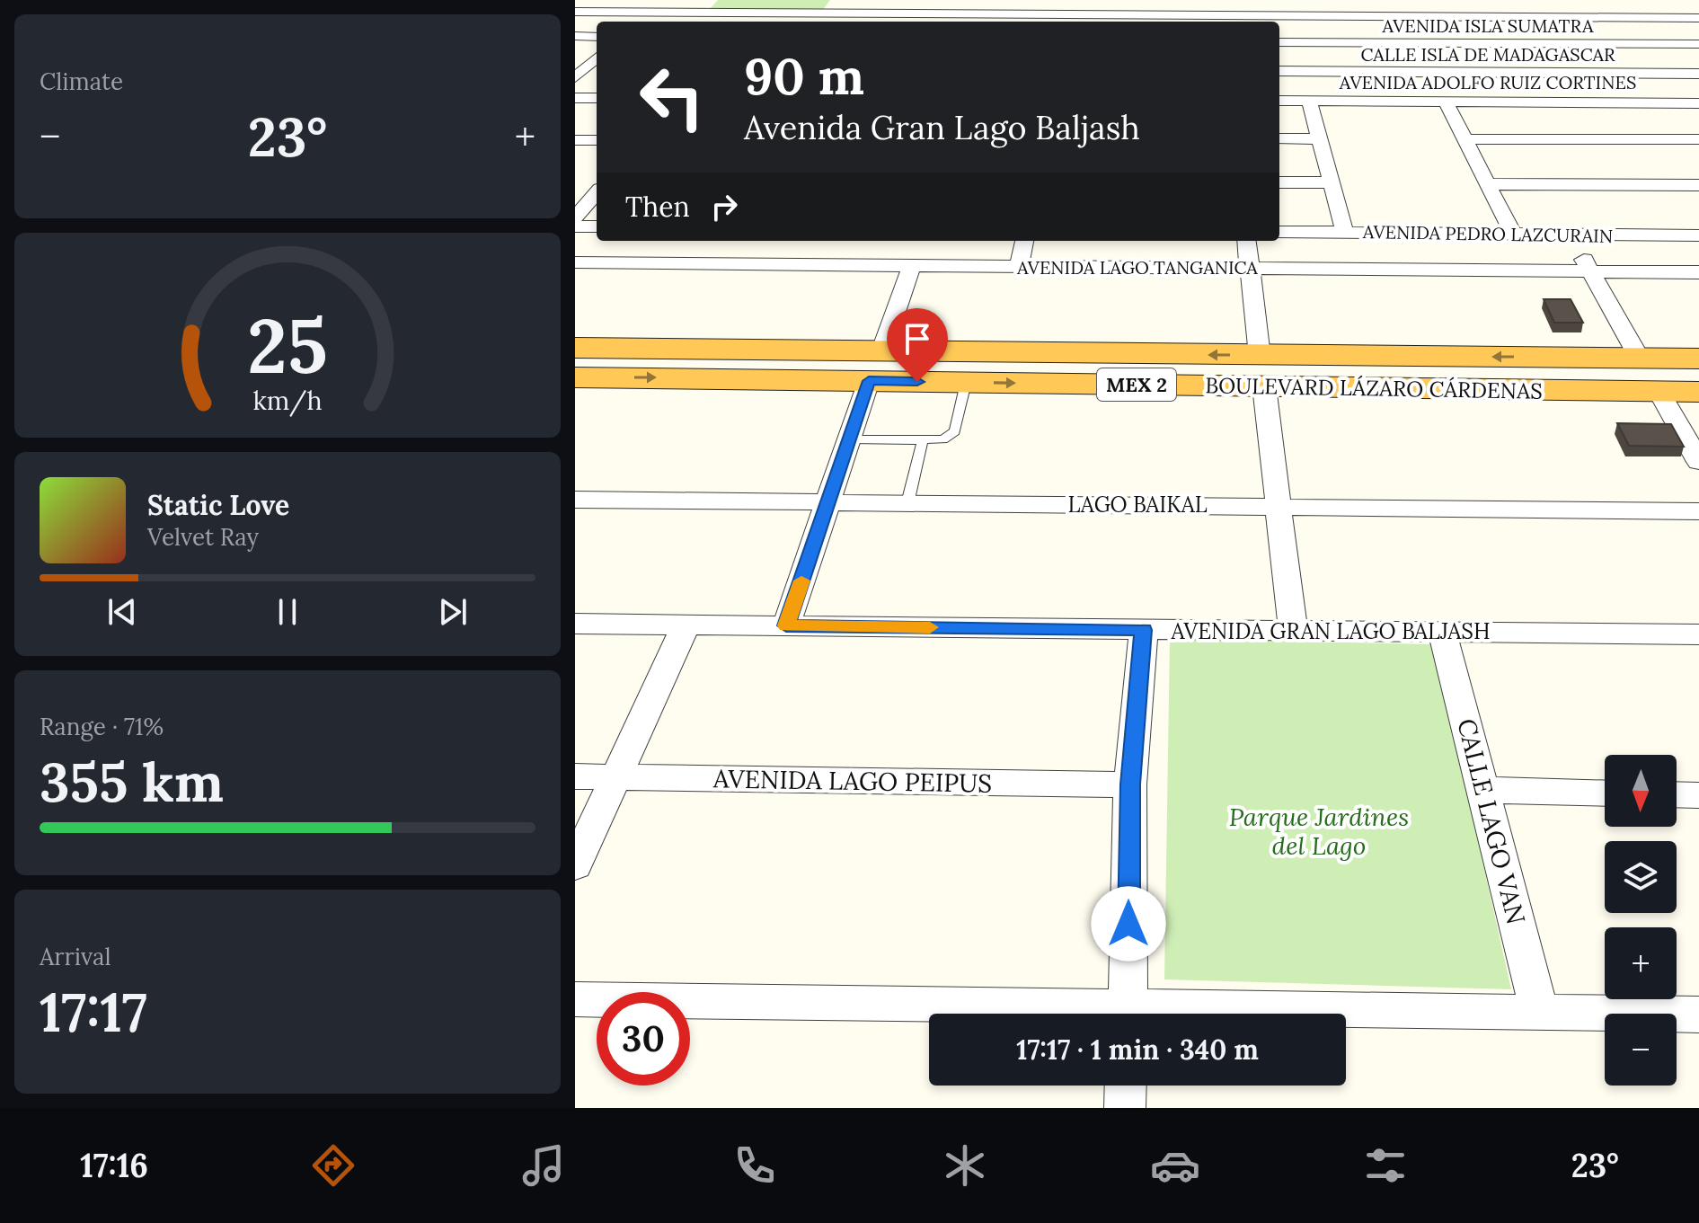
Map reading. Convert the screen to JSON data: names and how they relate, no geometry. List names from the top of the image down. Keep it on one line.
{"streets":{"highway":["MEX 2","BOULEVARD LÁZARO CÁRDENAS"],"street":["AVENIDA ISLA SUMATRA","CALLE ISLA DE MADAGASCAR","AVENIDA ADOLFO RUIZ CORTINES","AVENIDA PEDRO LAZCURAIN","AVENIDA LAGO TANGANICA","LAGO BAIKAL","AVENIDA GRAN LAGO BALJASH","AVENIDA LAGO PEIPUS","CALLE LAGO VAN"]},"crossings":[["AVENIDA GRAN LAGO BALJASH","CALLE LAGO VAN"]],"parks":["Parque Jardines del Lago"],"north":"bottom","page":{"tile":["Climate",["Range · 71%","355 km"],["Arrival","17:17"]],"turn":["90 m","Avenida Gran Lago Baljash"],"heat":["−","23°","+"],"then":"Then","song":["Static Love","Velvet Ray"],"map_buttons":["+","−"],"limit":"30","trip":"17:17 · 1 min · 340 m","tabs":["17:16","23°"],"gauge":["25","km/h"]}}
